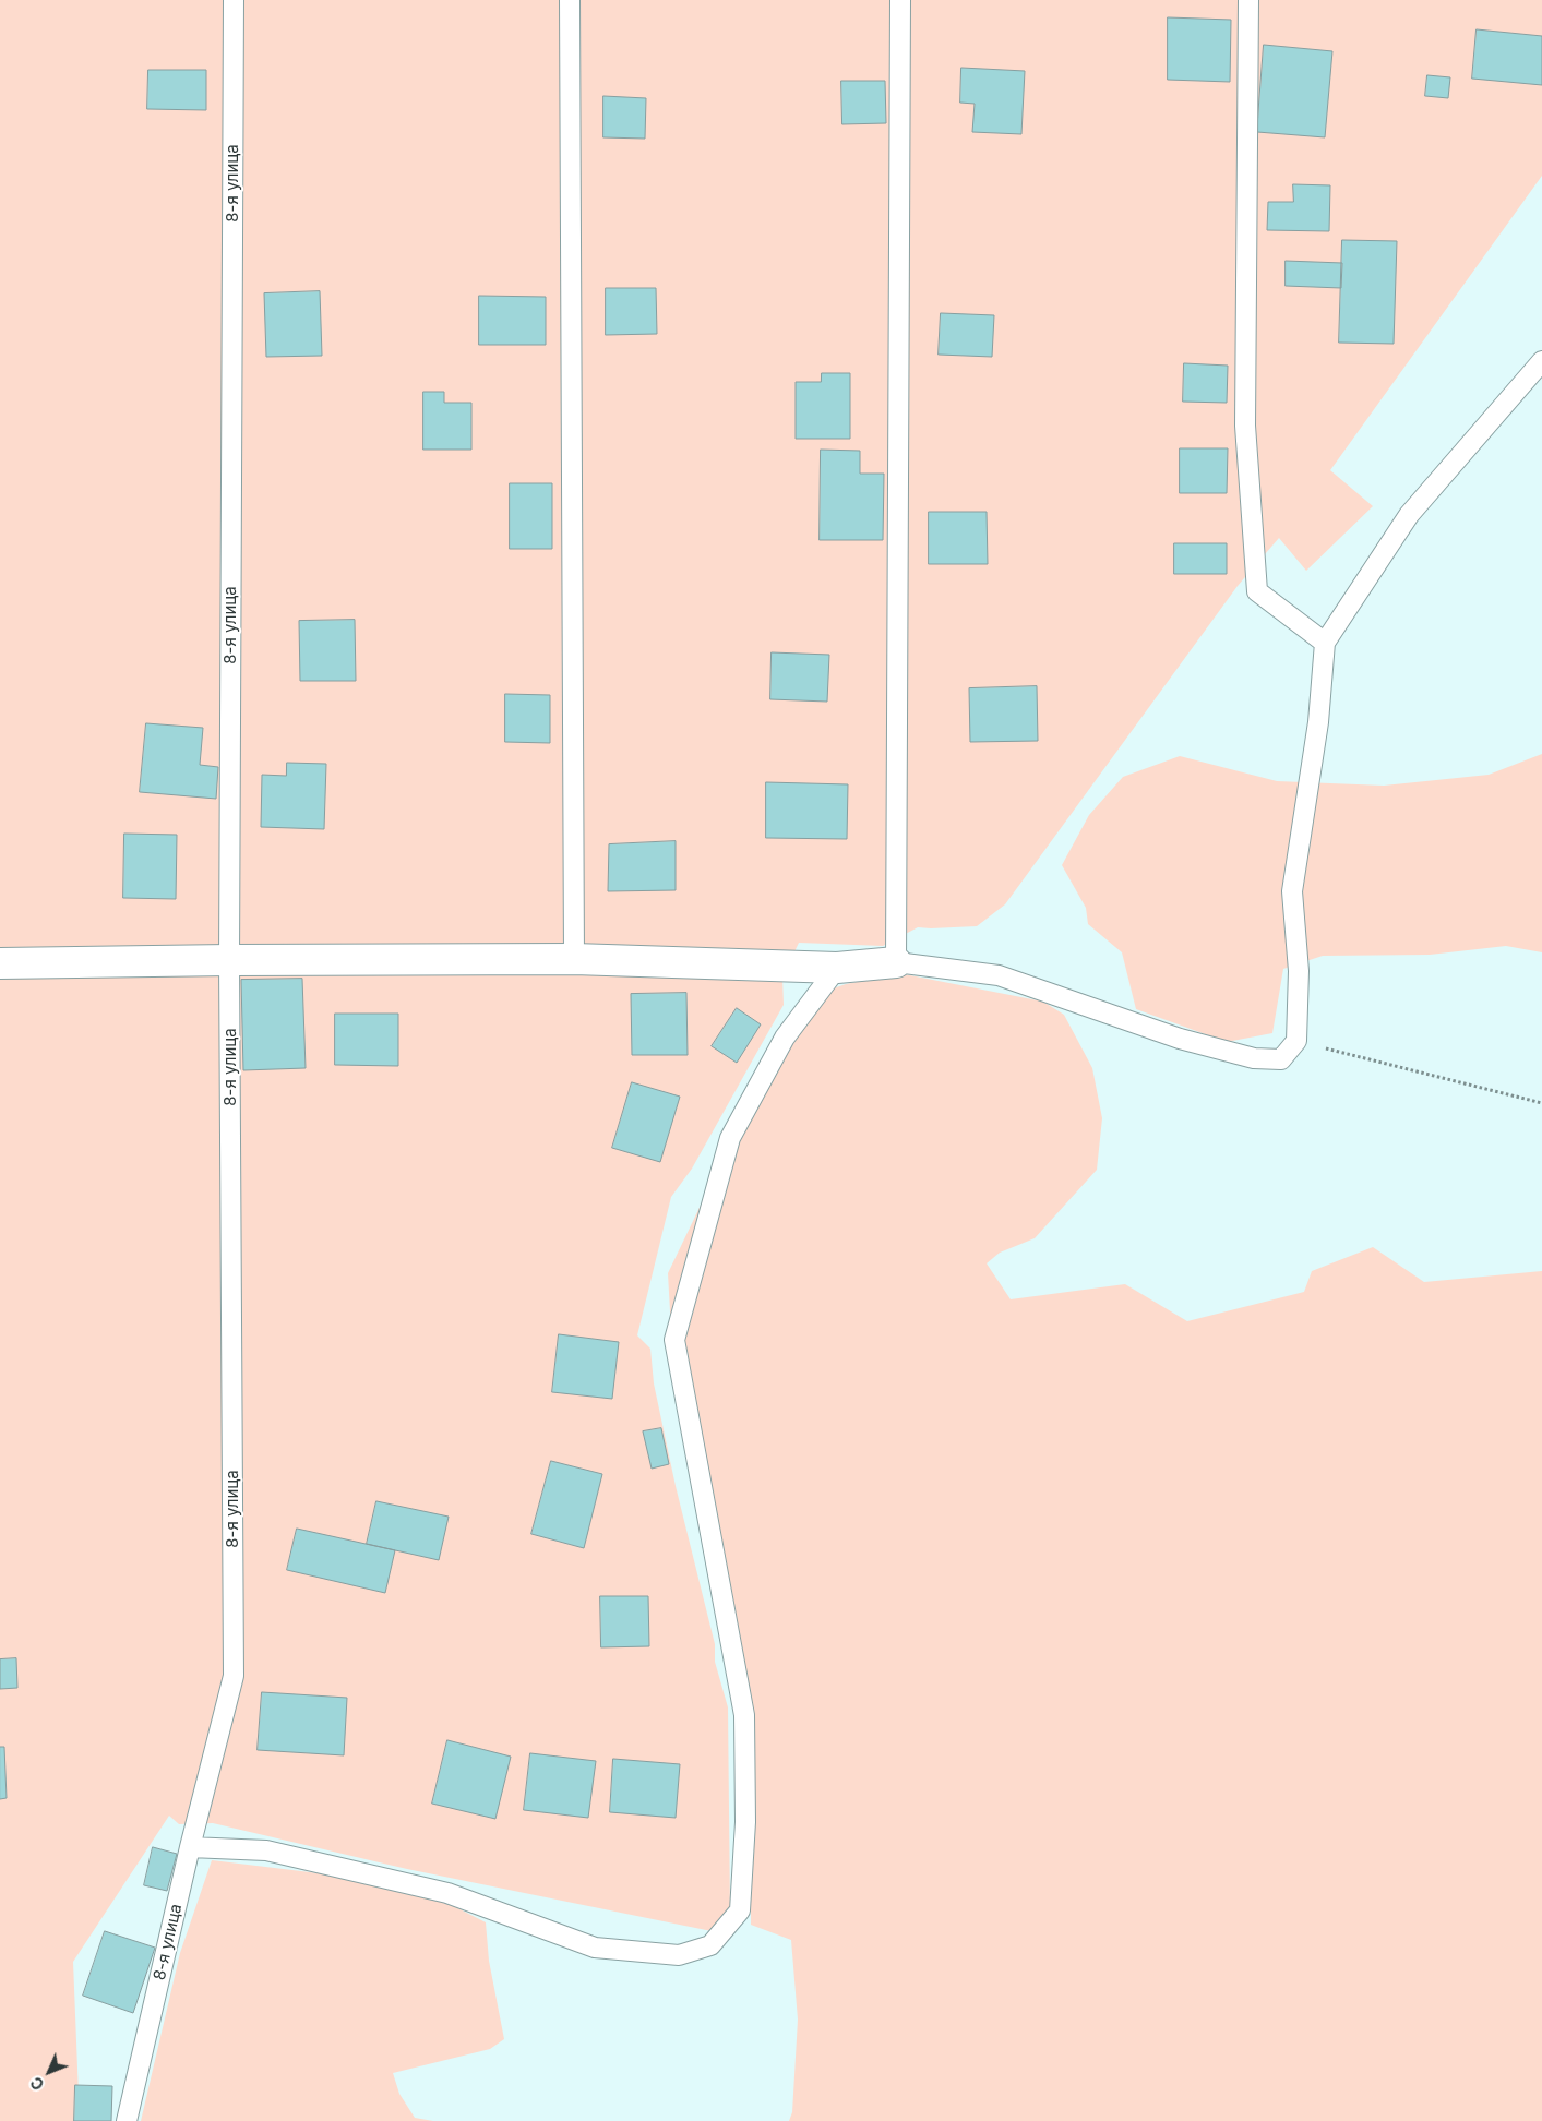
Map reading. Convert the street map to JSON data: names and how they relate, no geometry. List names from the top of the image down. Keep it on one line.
{"streets":{"lane":["8-я улица"]},"north":"bottom left"}
